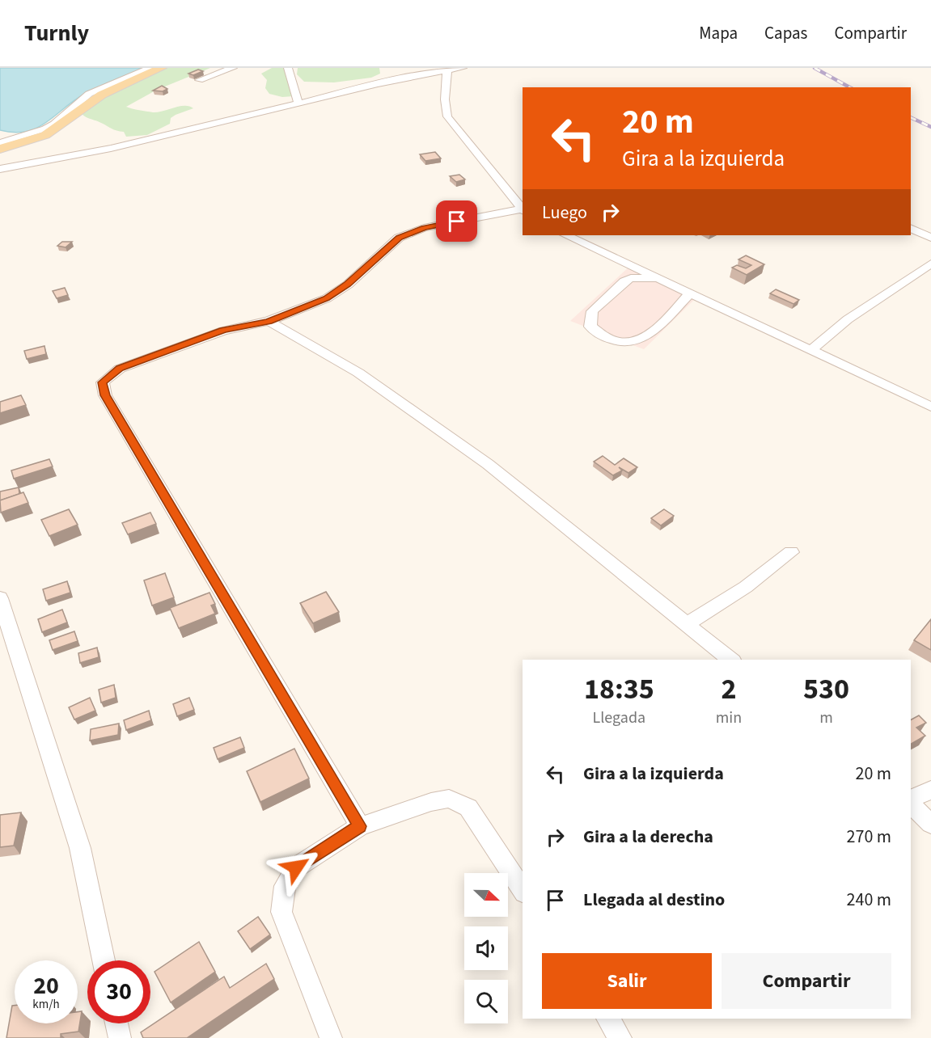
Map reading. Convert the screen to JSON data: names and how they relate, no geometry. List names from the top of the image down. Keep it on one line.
{"north":"right","page":{"header":"Turnly","nav":["Mapa","Capas","Compartir"],"turn":["20 m","Gira a la izquierda"],"then":"Luego","eta":["18:35","Llegada","2","min","530","m"],"list":[{"name":"Gira a la izquierda","value":"20 m"},{"name":"Gira a la derecha","value":"270 m"},{"name":"Llegada al destino","value":"240 m"}],"buttons":["Salir","Compartir"],"speed":"20 km/h","limit":"30"}}
